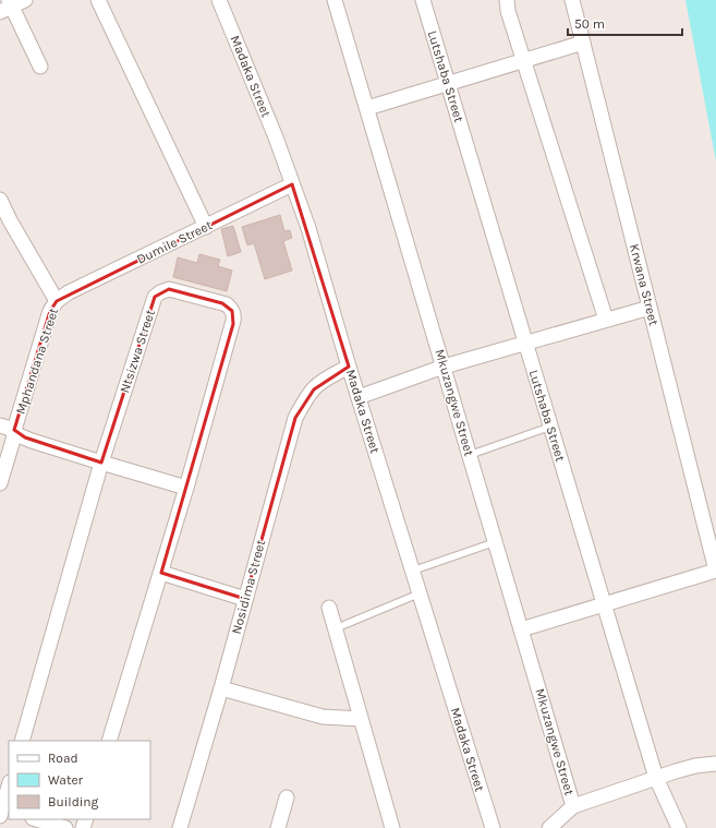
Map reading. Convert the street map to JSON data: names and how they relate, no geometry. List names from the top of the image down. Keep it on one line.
{"streets":{"street":["Madaka Street","Lutshaba Street","Dumile Street","Krwana Street","Ntsizwa Street","Mphandana Street","Mkuzangwe Street","Nosidima Street"]},"crossings":[["Madaka Street","Dumile Street"],["Madaka Street","Nosidima Street"],["Dumile Street","Mphandana Street"]],"legend":["Road","Water","Building"],"scale_bar":"50 m"}
